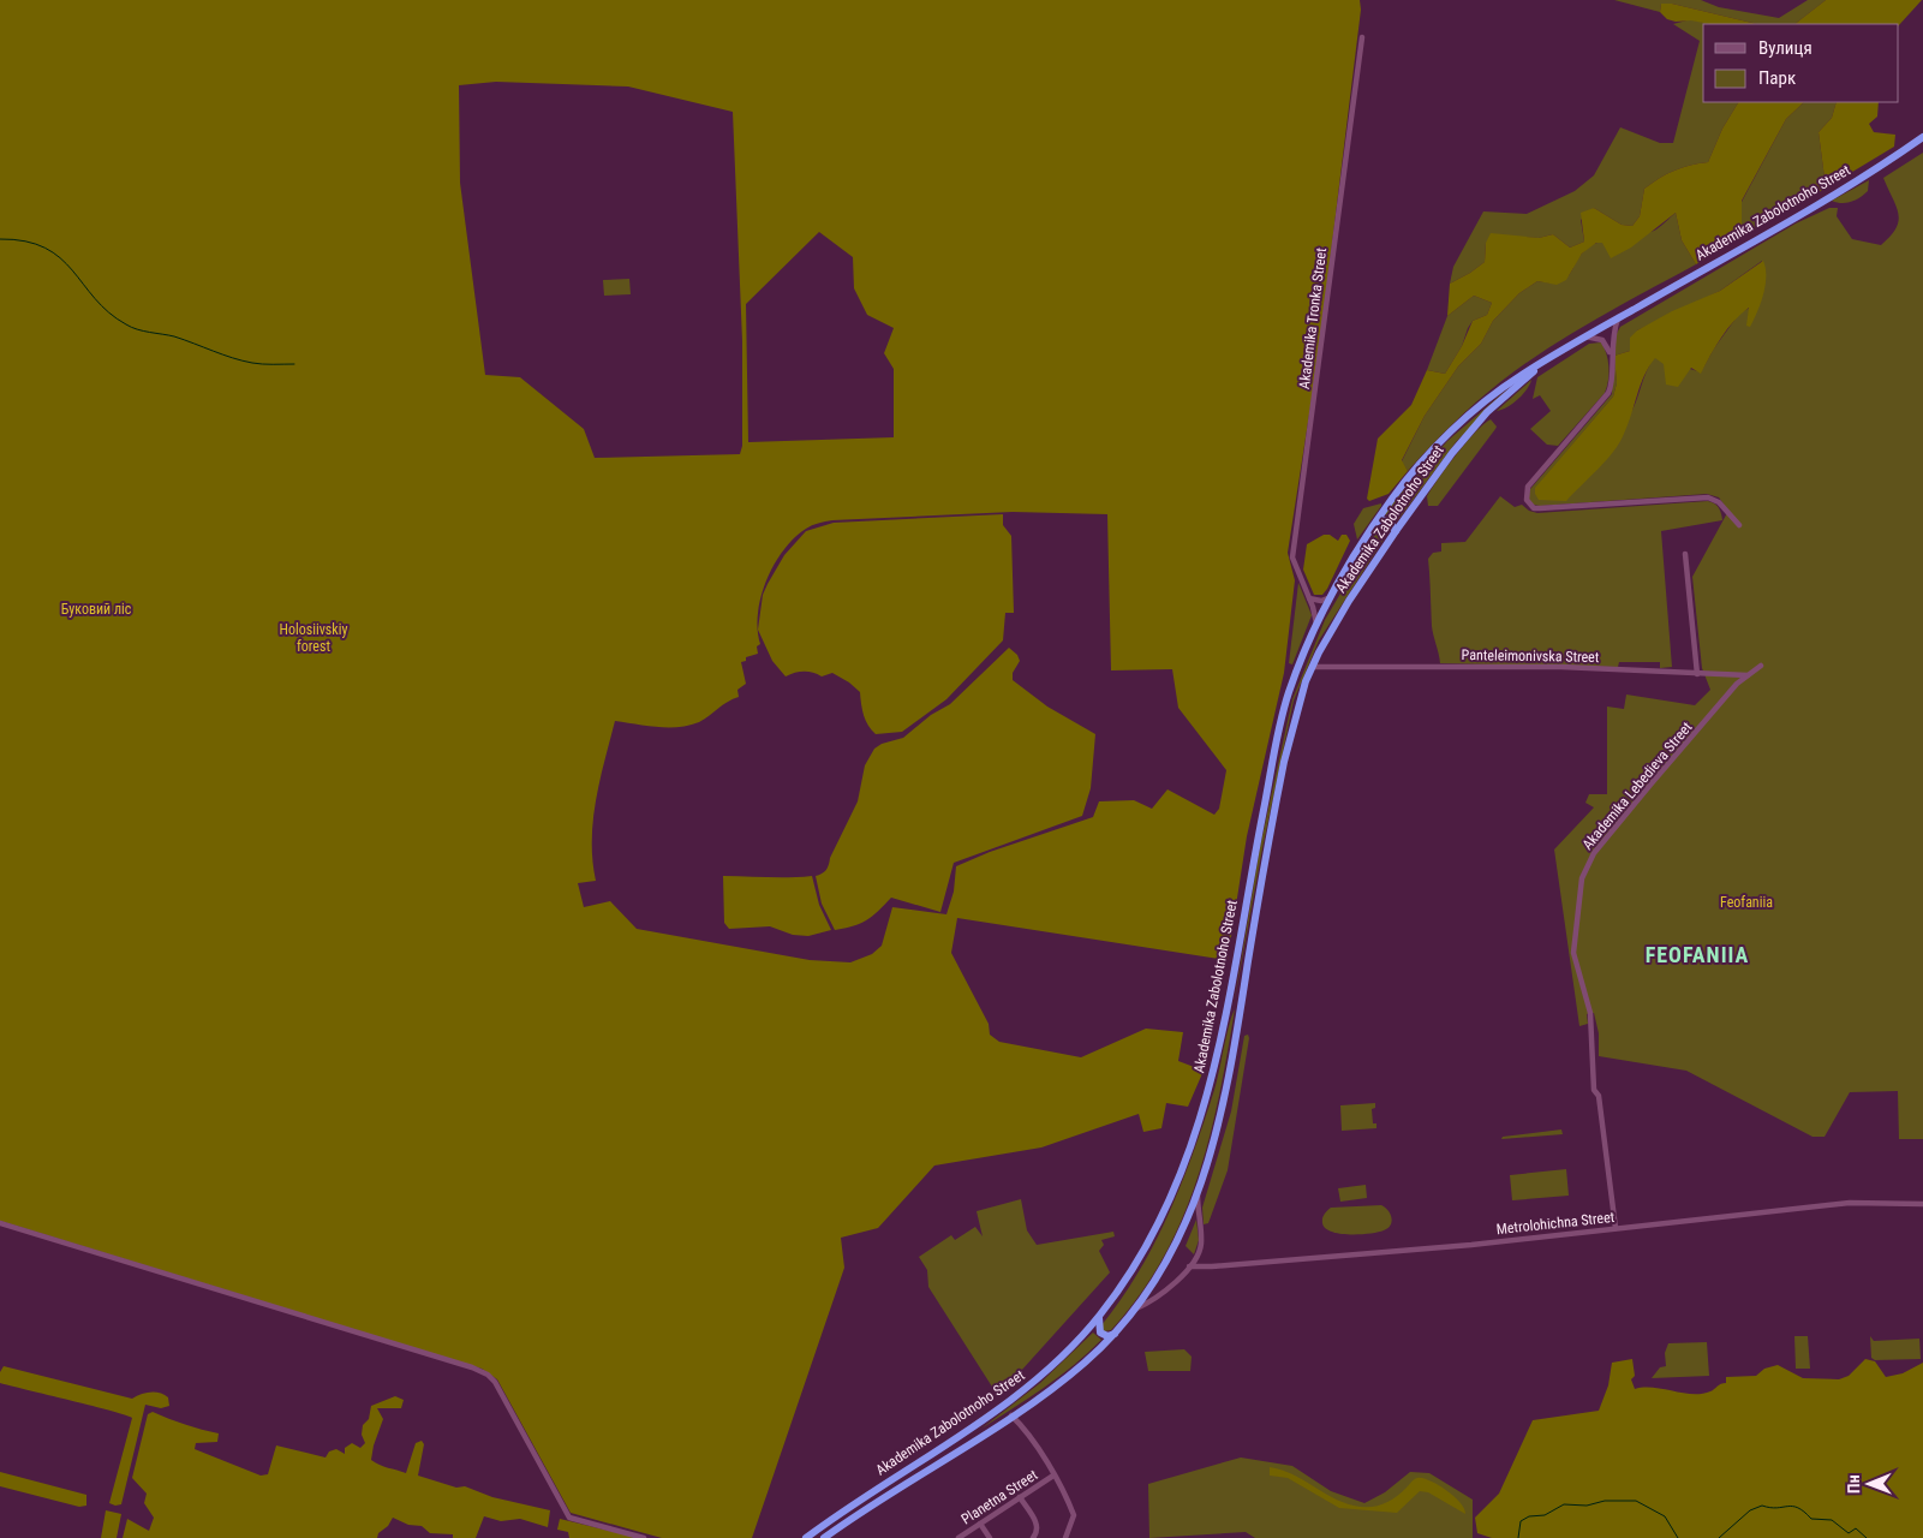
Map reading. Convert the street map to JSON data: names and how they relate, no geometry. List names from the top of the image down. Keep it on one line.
{"streets":{"highway":["Akademika Zabolotnoho Street"],"street":["Akademika Tronka Street","Panteleimonivska Street","Akademika Lebedieva Street","Metrolohichna Street","Planetna Street"]},"crossings":[["Akademika Zabolotnoho Street","Akademika Tronka Street"],["Akademika Zabolotnoho Street","Panteleimonivska Street"],["Panteleimonivska Street","Akademika Lebedieva Street"],["Akademika Lebedieva Street","Metrolohichna Street"]],"districts":["FEOFANIIA"],"parks":["Буковий ліс","Holosiivskiy forest","Feofaniia"],"legend":["Вулиця","Парк"],"north":"left"}
